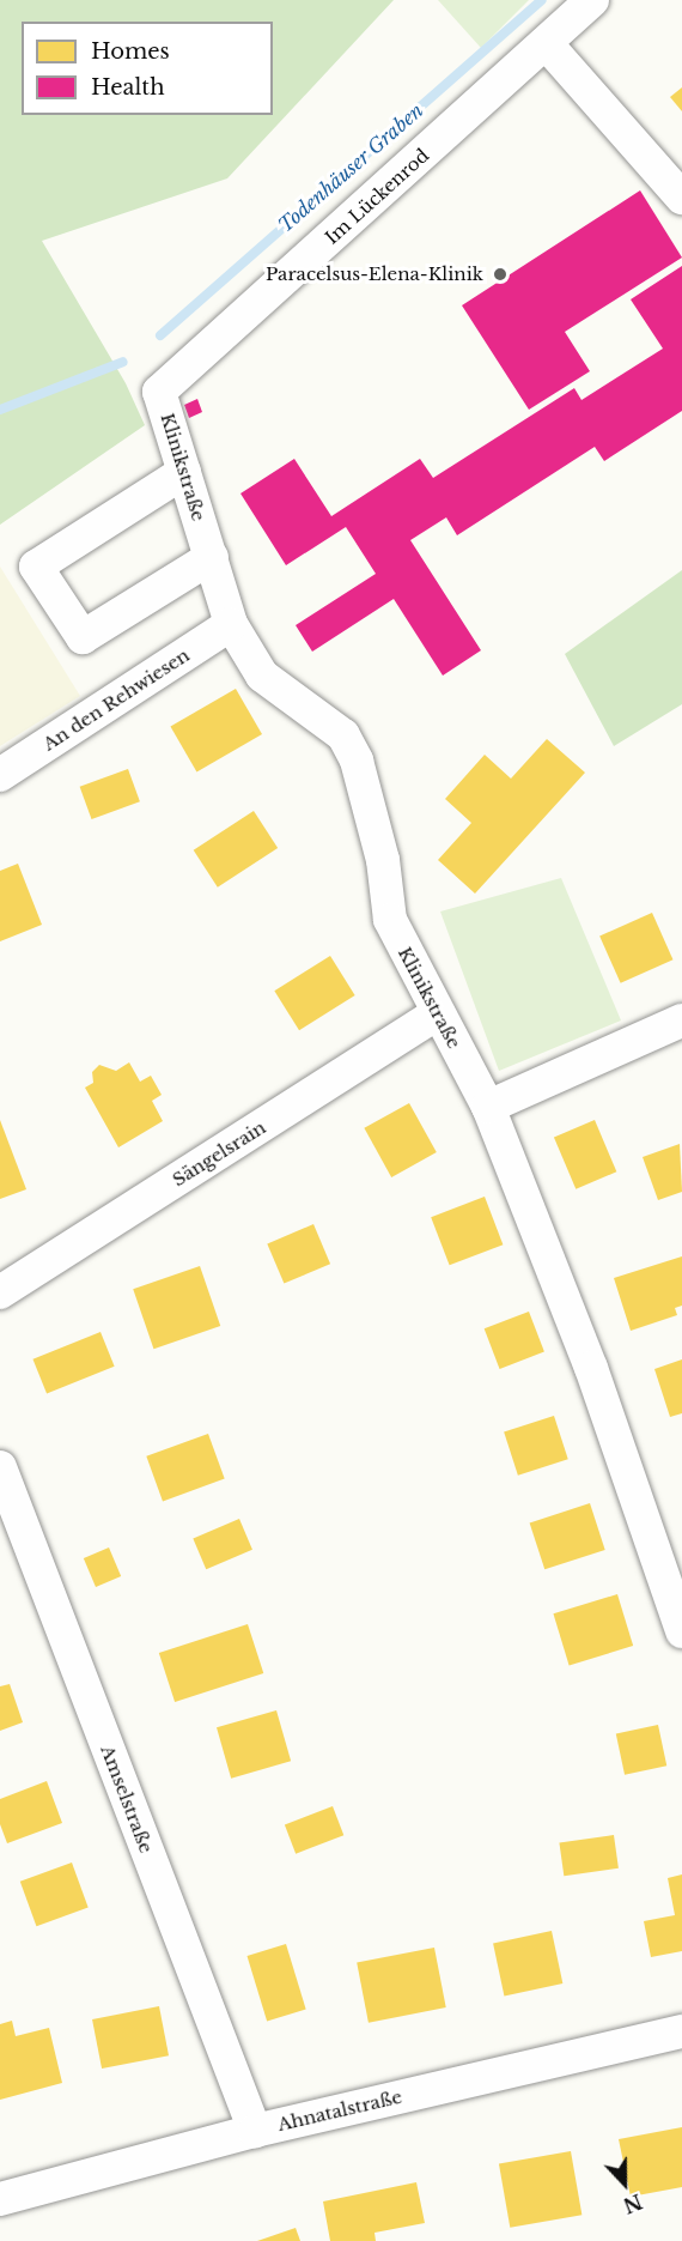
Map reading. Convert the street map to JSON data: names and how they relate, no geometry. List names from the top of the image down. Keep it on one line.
{"streets":{"street":["Im Lückenrod","Klinikstraße","An den Rehwiesen","Sängelsrain","Amselstraße","Ahnatalstraße"]},"crossings":[["Im Lückenrod","Klinikstraße"],["Klinikstraße","An den Rehwiesen"],["Klinikstraße","Sängelsrain"],["Amselstraße","Ahnatalstraße"]],"water":["Todenhäuser Graben"],"places":["Paracelsus-Elena-Klinik"],"legend":["Homes","Health"],"north":"bottom"}
